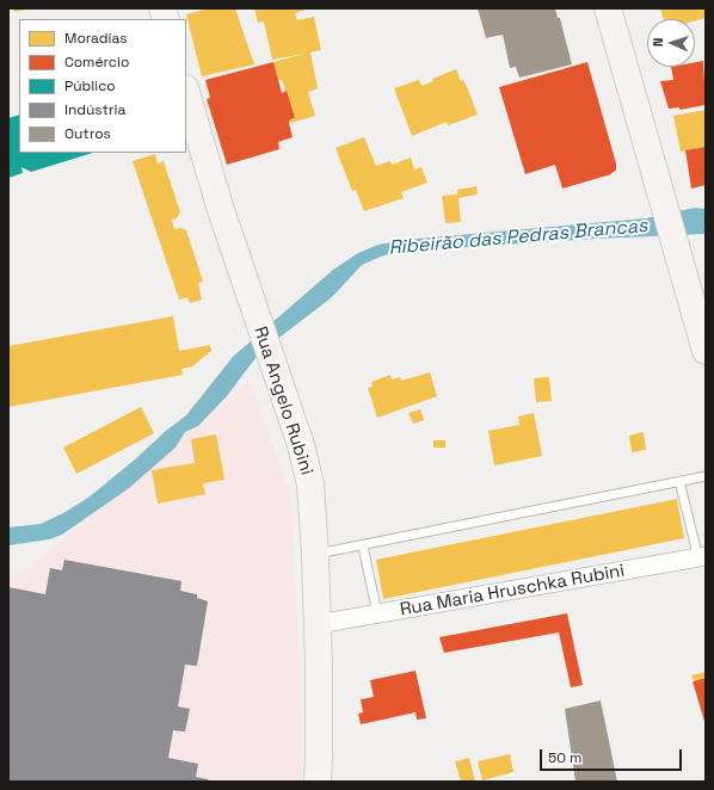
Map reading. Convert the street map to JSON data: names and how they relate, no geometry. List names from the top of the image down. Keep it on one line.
{"streets":{"main road":["Rua Angelo Rubini"],"street":["Rua Maria Hruschka Rubini"]},"crossings":[["Rua Angelo Rubini","Rua Maria Hruschka Rubini"]],"water":["Ribeirão das Pedras Brancas"],"legend":["Moradias","Comércio","Público","Indústria","Outros"],"scale_bar":"50 m","north":"left"}
